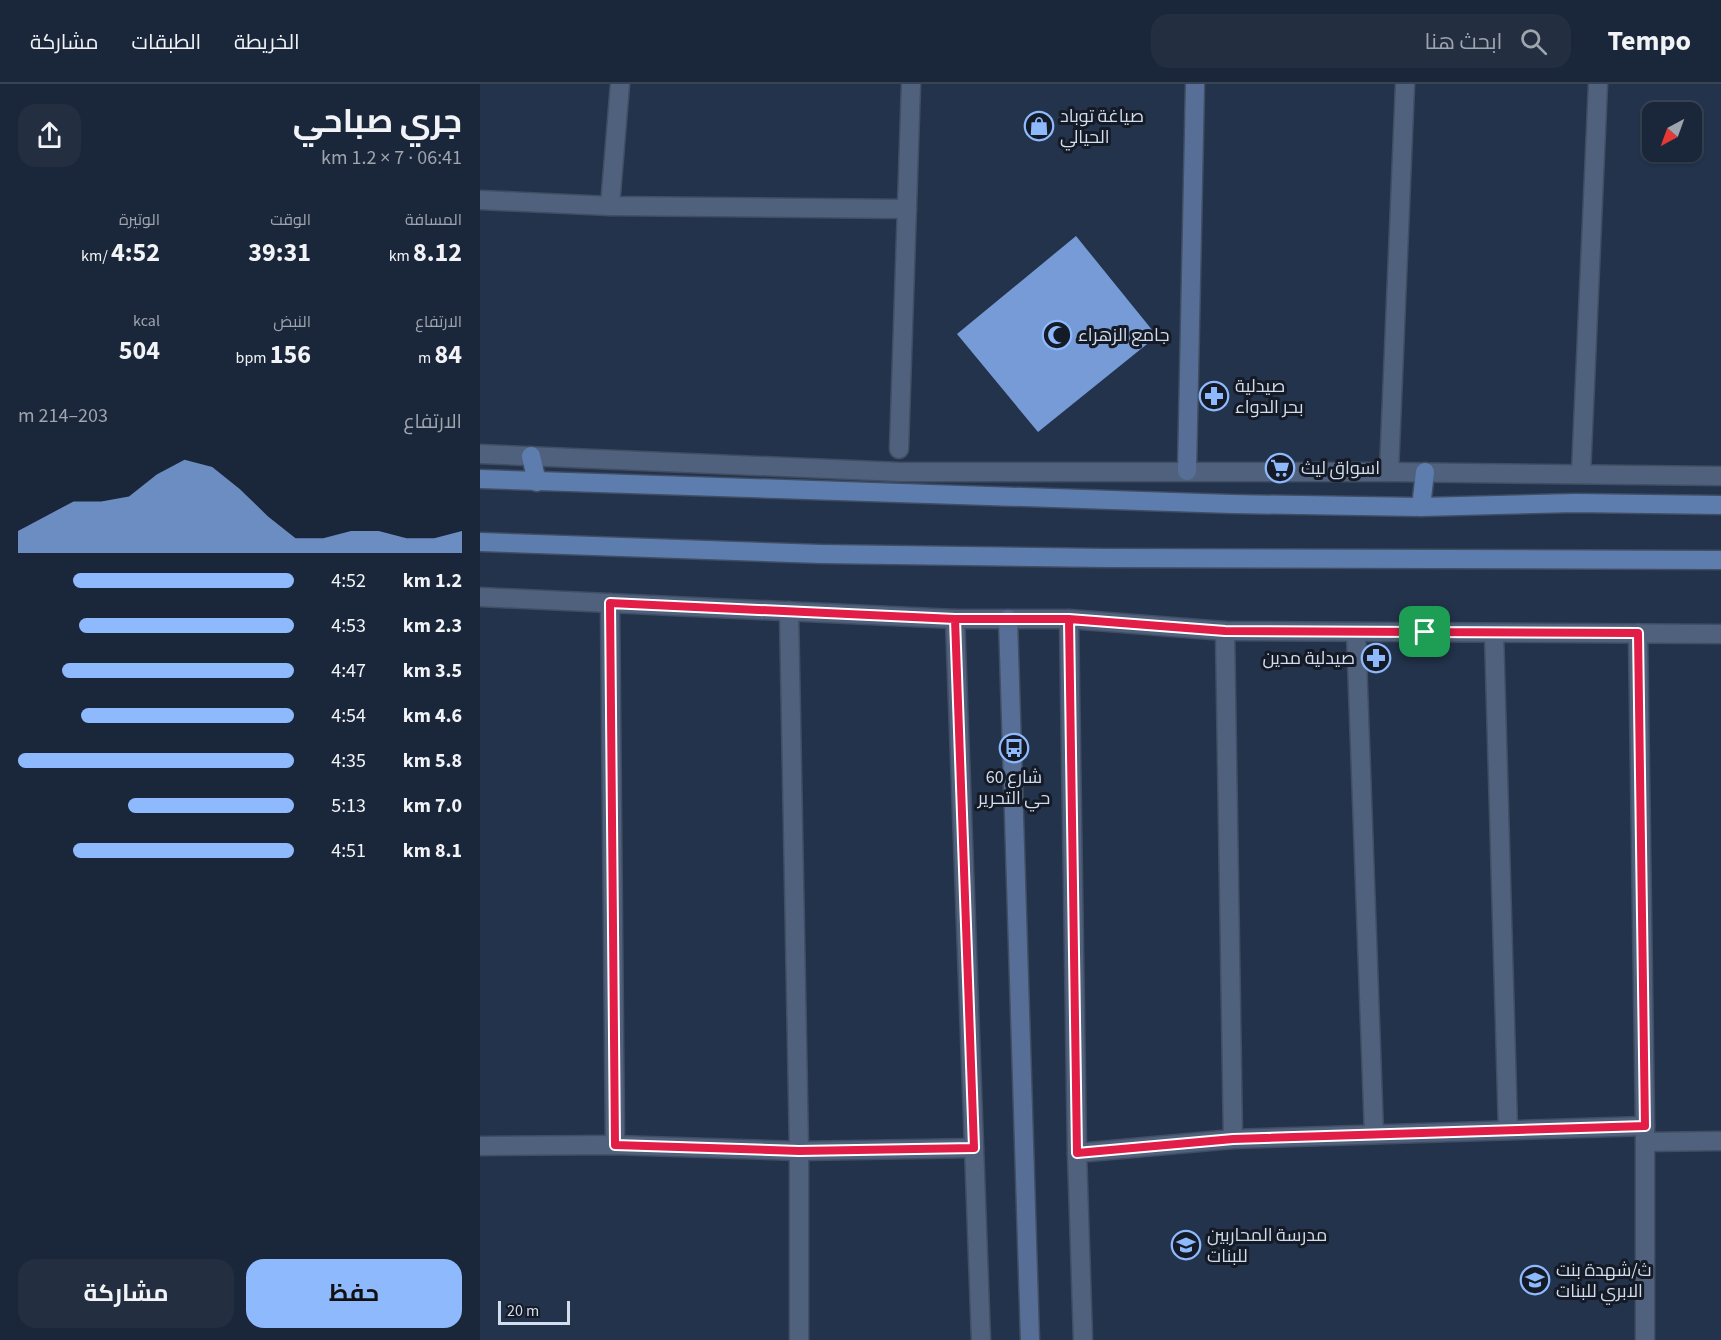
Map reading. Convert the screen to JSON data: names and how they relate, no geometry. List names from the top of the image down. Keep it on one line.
{"places":{"shop":["صياغة توباد الحيالي"],"mosque":["جامع الزهراء"],"pharmacy":["صيدلية بحر الدواء","صيدلية مدين"],"supermarket":["اسواق ليث"],"bus stop":["شارع 60 حي التحرير"],"school or university":["مدرسة المحاربين للبنات","ث/شهدة بنت الابري للبنات"]},"scale_bar":"20 m","north":"bottom left","page":{"header":"Tempo","search":"ابحث هنا","nav":["الخريطة","الطبقات","مشاركة"],"heading":["جري صباحي","06:41 · 7 × 1.2 km"],"stats":[["المسافة","8.12 km"],["الوقت","39:31"],["الوتيرة","4:52 /km"],["الارتفاع","84 m"],["النبض","156 bpm"],["kcal","504"]],"chart":["الارتفاع","203–214 m"],"list":[{"name":"1.2 km","note":"4:52"},{"name":"2.3 km","note":"4:53"},{"name":"3.5 km","note":"4:47"},{"name":"4.6 km","note":"4:54"},{"name":"5.8 km","note":"4:35"},{"name":"7.0 km","note":"5:13"},{"name":"8.1 km","note":"4:51"}],"buttons":["حفظ","مشاركة"],"scale":"20 m"}}
